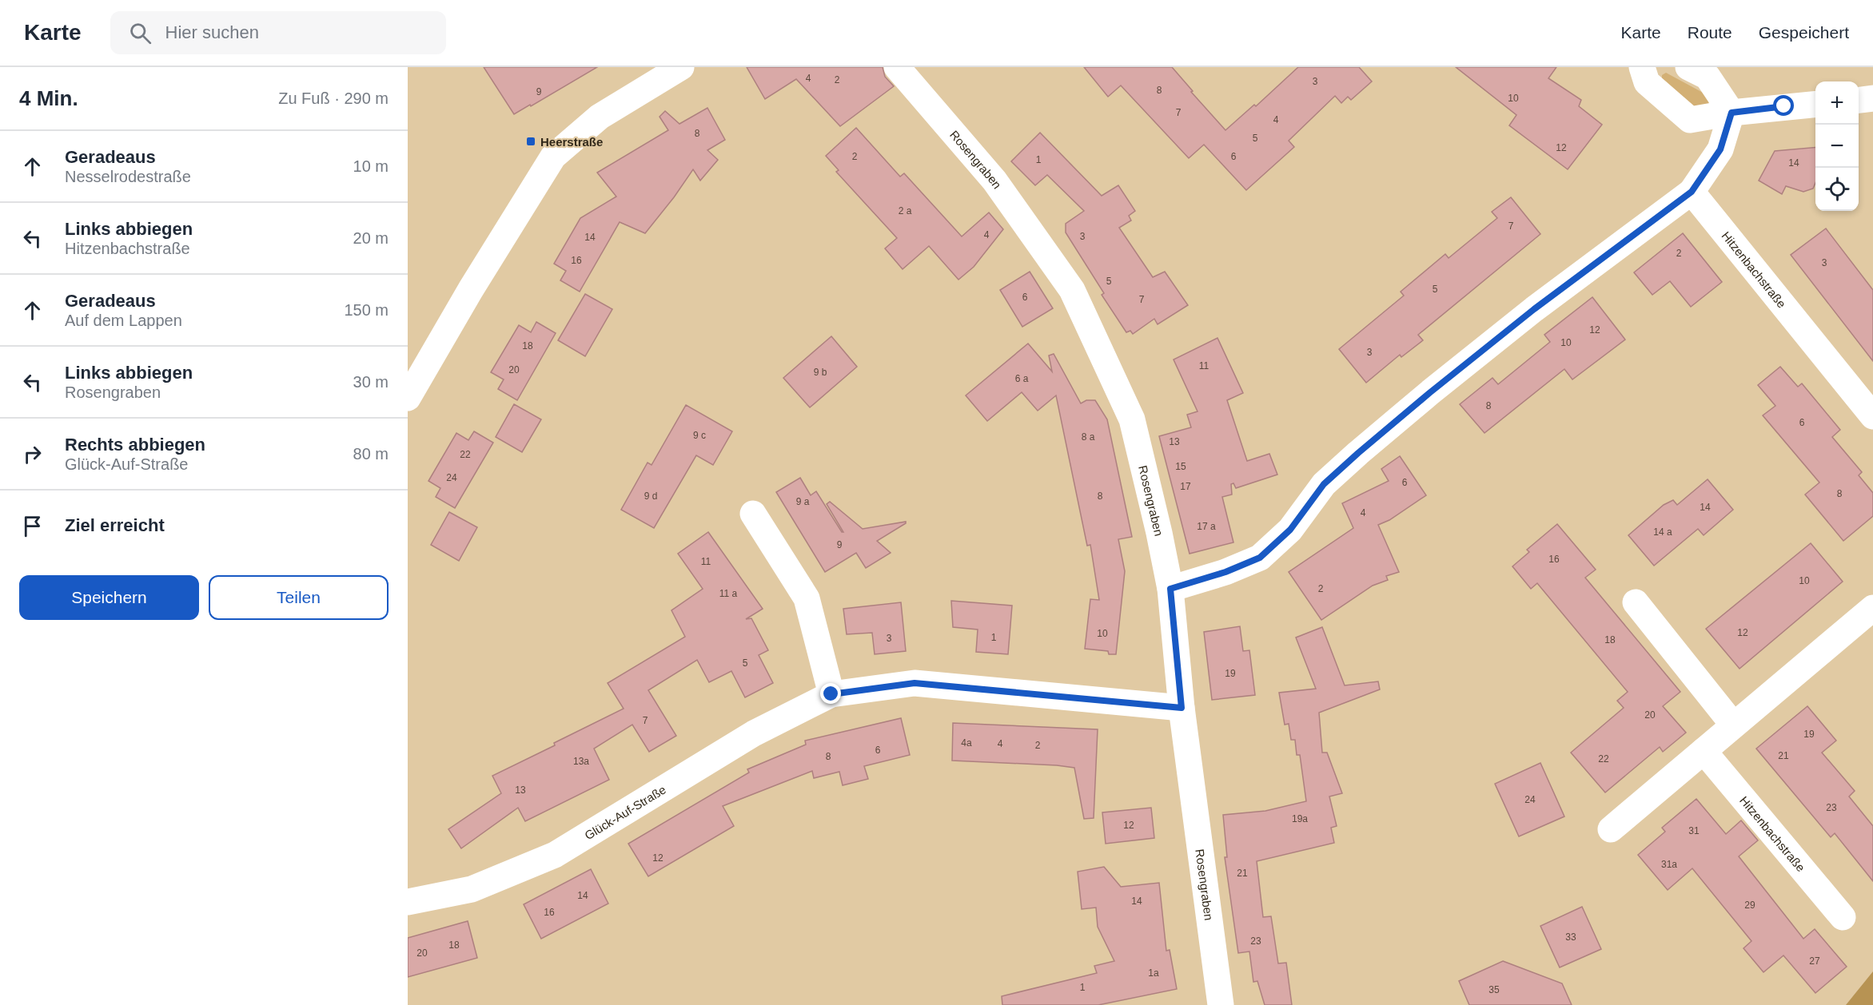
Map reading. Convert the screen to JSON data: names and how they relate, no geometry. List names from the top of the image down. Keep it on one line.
{"streets":{"street":["Rosengraben","Hitzenbachstraße","Glück-Auf-Straße"]},"crossings":[["Rosengraben","Glück-Auf-Straße"]],"places":{"transit":["Heerstraße"]},"house_numbers":["4","2","3","8","9","10","7","4","8","5","12","2","6","1","14","2 a","7","4","3","14","2","16","3","5","5","6","7","12","10","18","3","11","20","9 b","6 a","8","6","9 c","8 a","13","22","15","24","6","17","8","9 d","8","9 a","14","4","17 a","14 a","9","16","11","10","2","11 a","12","10","1","3","18","5","19","20","7","19","4a","4","2","6","21","8","22","13a","13","24","23","19a","12","31","12","31a","21","14","14","29","16","33","23","18","20","27","1a","1","35"],"page":{"header":"Karte","search":"Hier suchen","nav":["Karte","Route","Gespeichert"],"heading":["4 Min.","Zu Fuß · 290 m"],"map_buttons":["+","−"],"list":[["Geradeaus","Nesselrodestraße","10 m"],["Links abbiegen","Hitzenbachstraße","20 m"],["Geradeaus","Auf dem Lappen","150 m"],["Links abbiegen","Rosengraben","30 m"],["Rechts abbiegen","Glück-Auf-Straße","80 m"],"Ziel erreicht"],"buttons":["Speichern","Teilen"]}}
